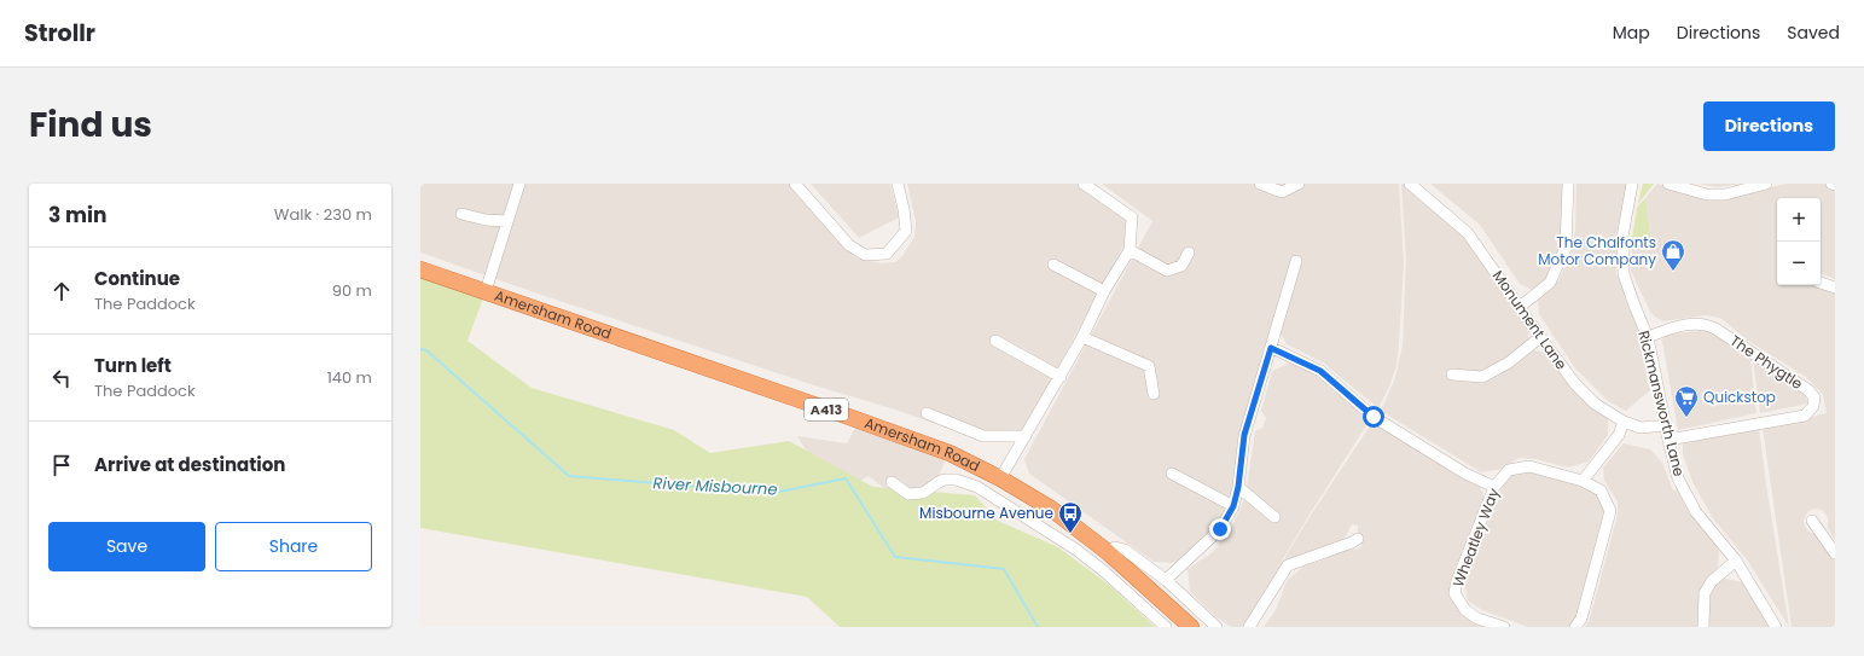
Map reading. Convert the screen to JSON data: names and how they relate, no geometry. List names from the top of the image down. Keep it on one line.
{"streets":{"highway":["Amersham Road","A413"],"street":["Monument Lane","The Phygtle","Rickmansworth Lane","Wheatley Way"]},"crossings":[["Monument Lane","Rickmansworth Lane"],["The Phygtle","Rickmansworth Lane"]],"water":["River Misbourne"],"places":{"shop":["The Chalfonts Motor Company"],"supermarket":["Quickstop"],"bus stop":["Misbourne Avenue"]},"page":{"header":"Strollr","nav":["Map","Directions","Saved"],"title":"Find us","buttons":["Directions",["Save","Share"]],"heading":["3 min","Walk · 230 m"],"map_buttons":["+","−"],"list":[["Continue","The Paddock","90 m"],["Turn left","The Paddock","140 m"],"Arrive at destination"]}}
